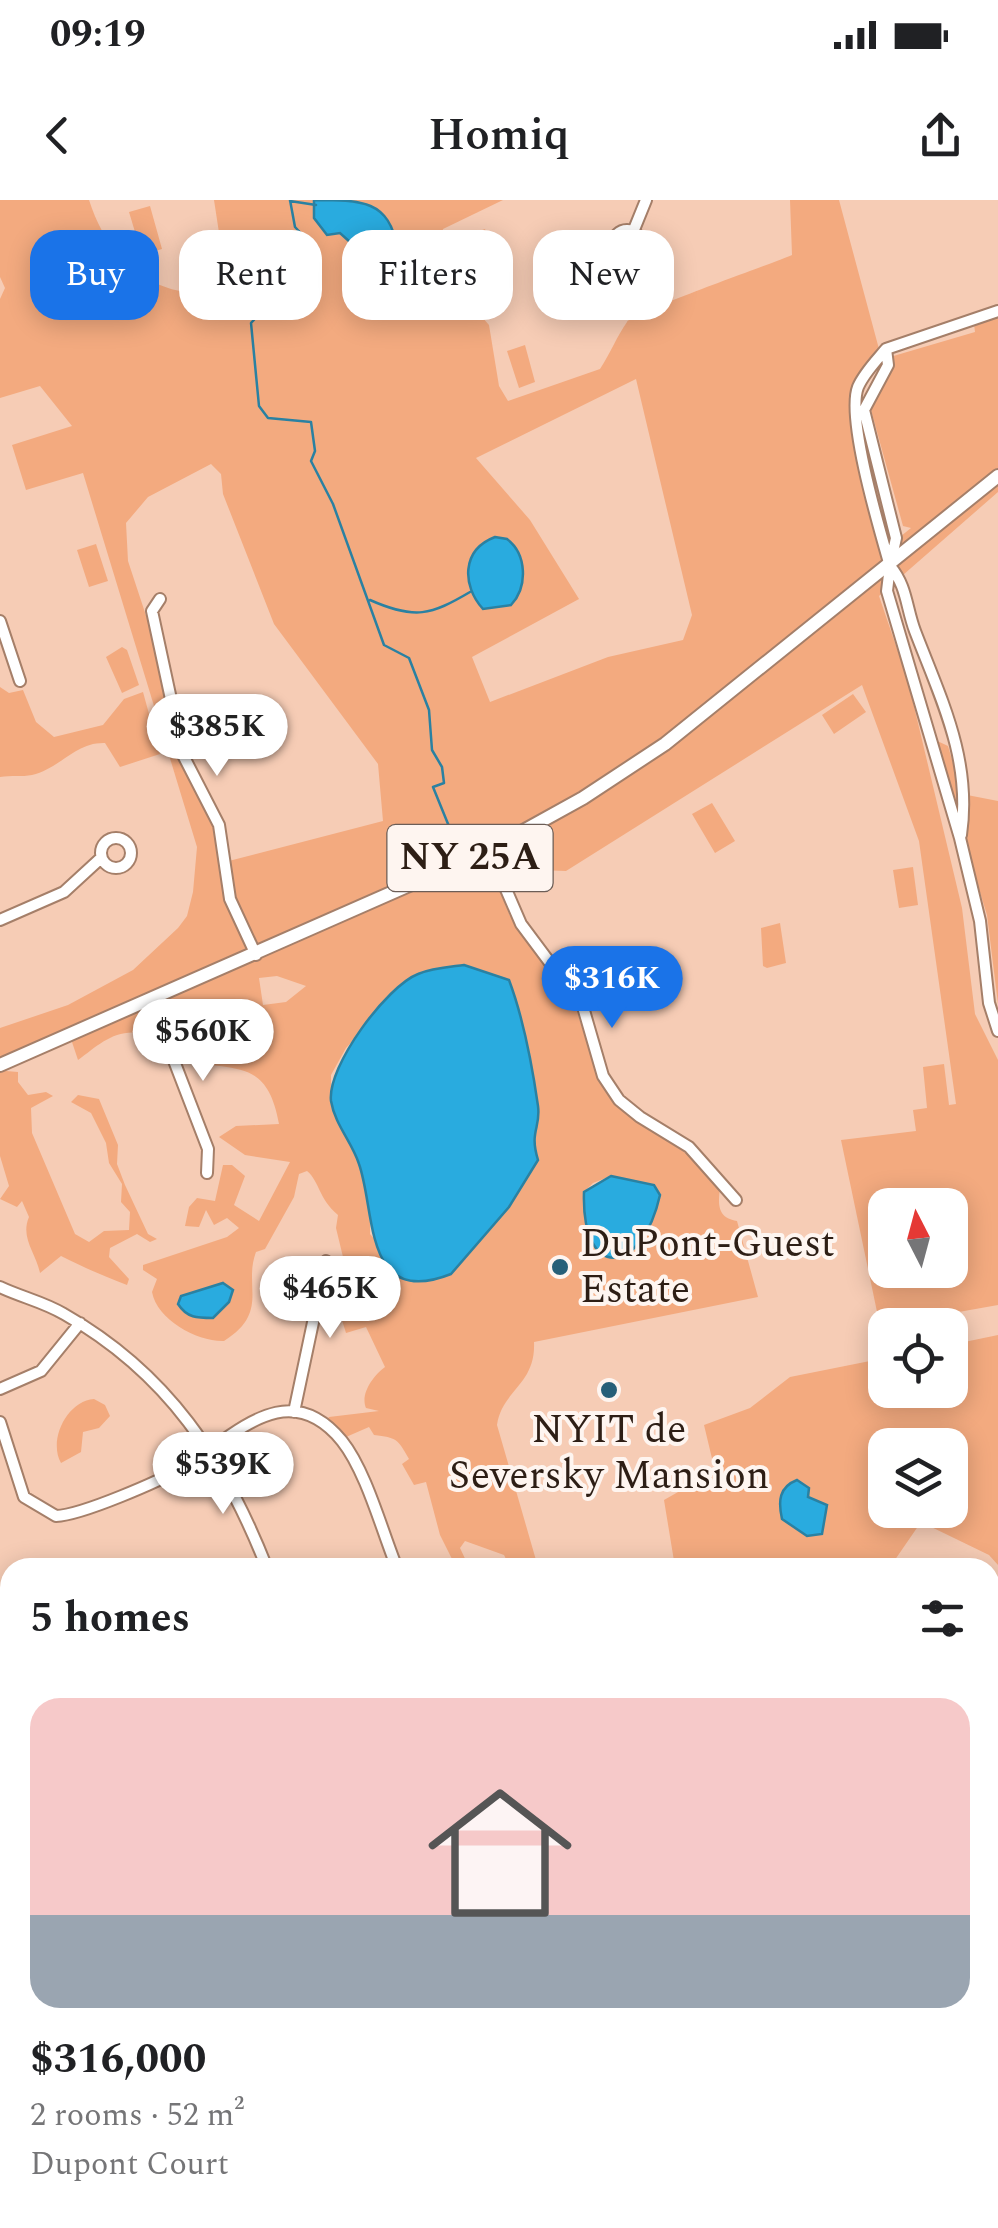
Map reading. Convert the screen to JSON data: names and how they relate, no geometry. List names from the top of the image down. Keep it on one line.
{"streets":{"main road":["NY 25A"]},"places":["DuPont-Guest Estate","NYIT de Seversky Mansion"],"north":"top","page":{"status":"09:19","header":"Homiq","chip":["Buy","Rent","Filters","New"],"price":["$385K","$316K","$560K","$465K","$539K"],"heading":"5 homes","list":[{"name":"$316,000","note":"2 rooms · 52 m² · Dupont Court"}]}}
